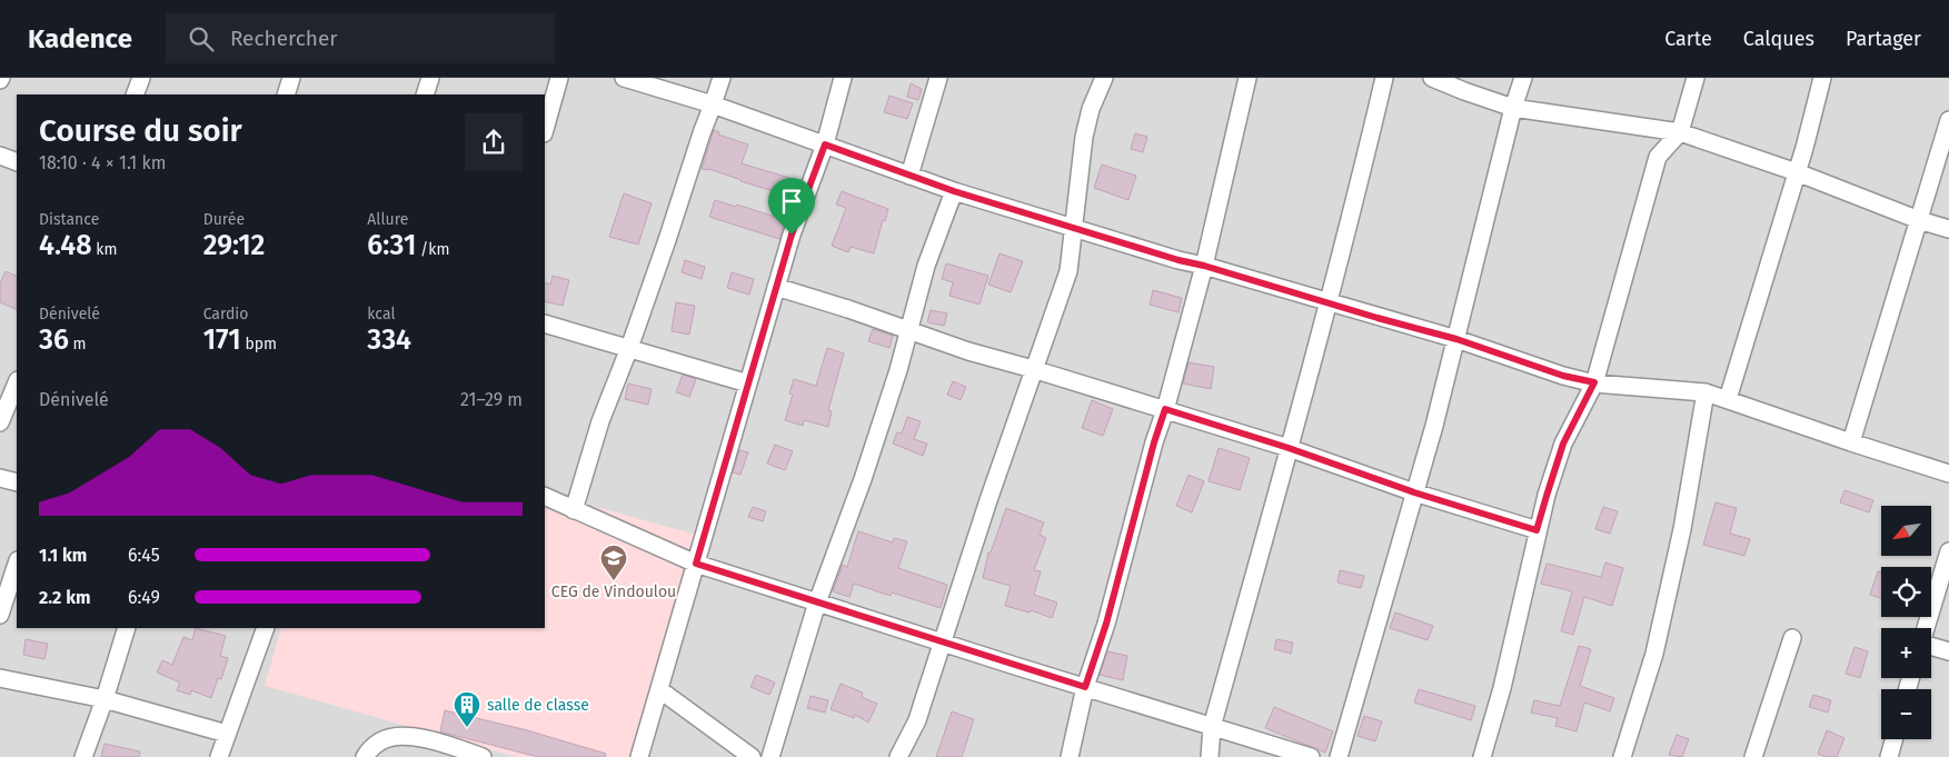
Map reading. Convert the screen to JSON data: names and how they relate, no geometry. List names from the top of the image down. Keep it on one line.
{"places":{"school or university":["CEG de Vindoulou"],"building":["salle de classe"]},"north":"bottom left","page":{"header":"Kadence","search":"Rechercher","nav":["Carte","Calques","Partager"],"heading":["Course du soir","18:10 · 4 × 1.1 km"],"stats":[["Distance","4.48 km"],["Durée","29:12"],["Allure","6:31 /km"],["Dénivelé","36 m"],["Cardio","171 bpm"],["kcal","334"]],"chart":["Dénivelé","21–29 m"],"map_buttons":["+","−"],"list":[{"name":"1.1 km","note":"6:45"},{"name":"2.2 km","note":"6:49"}]}}
